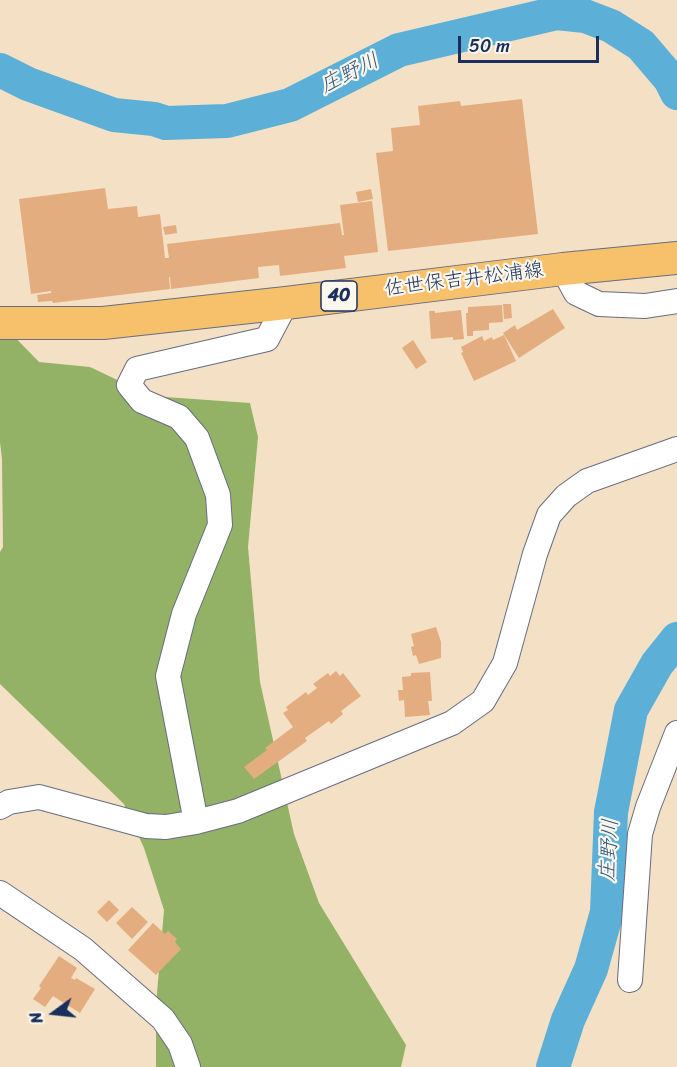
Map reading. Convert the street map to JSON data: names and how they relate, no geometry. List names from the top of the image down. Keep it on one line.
{"streets":{"main road":["佐世保吉井松浦線","40"]},"water":["庄野川"],"scale_bar":"50 m","north":"left"}
